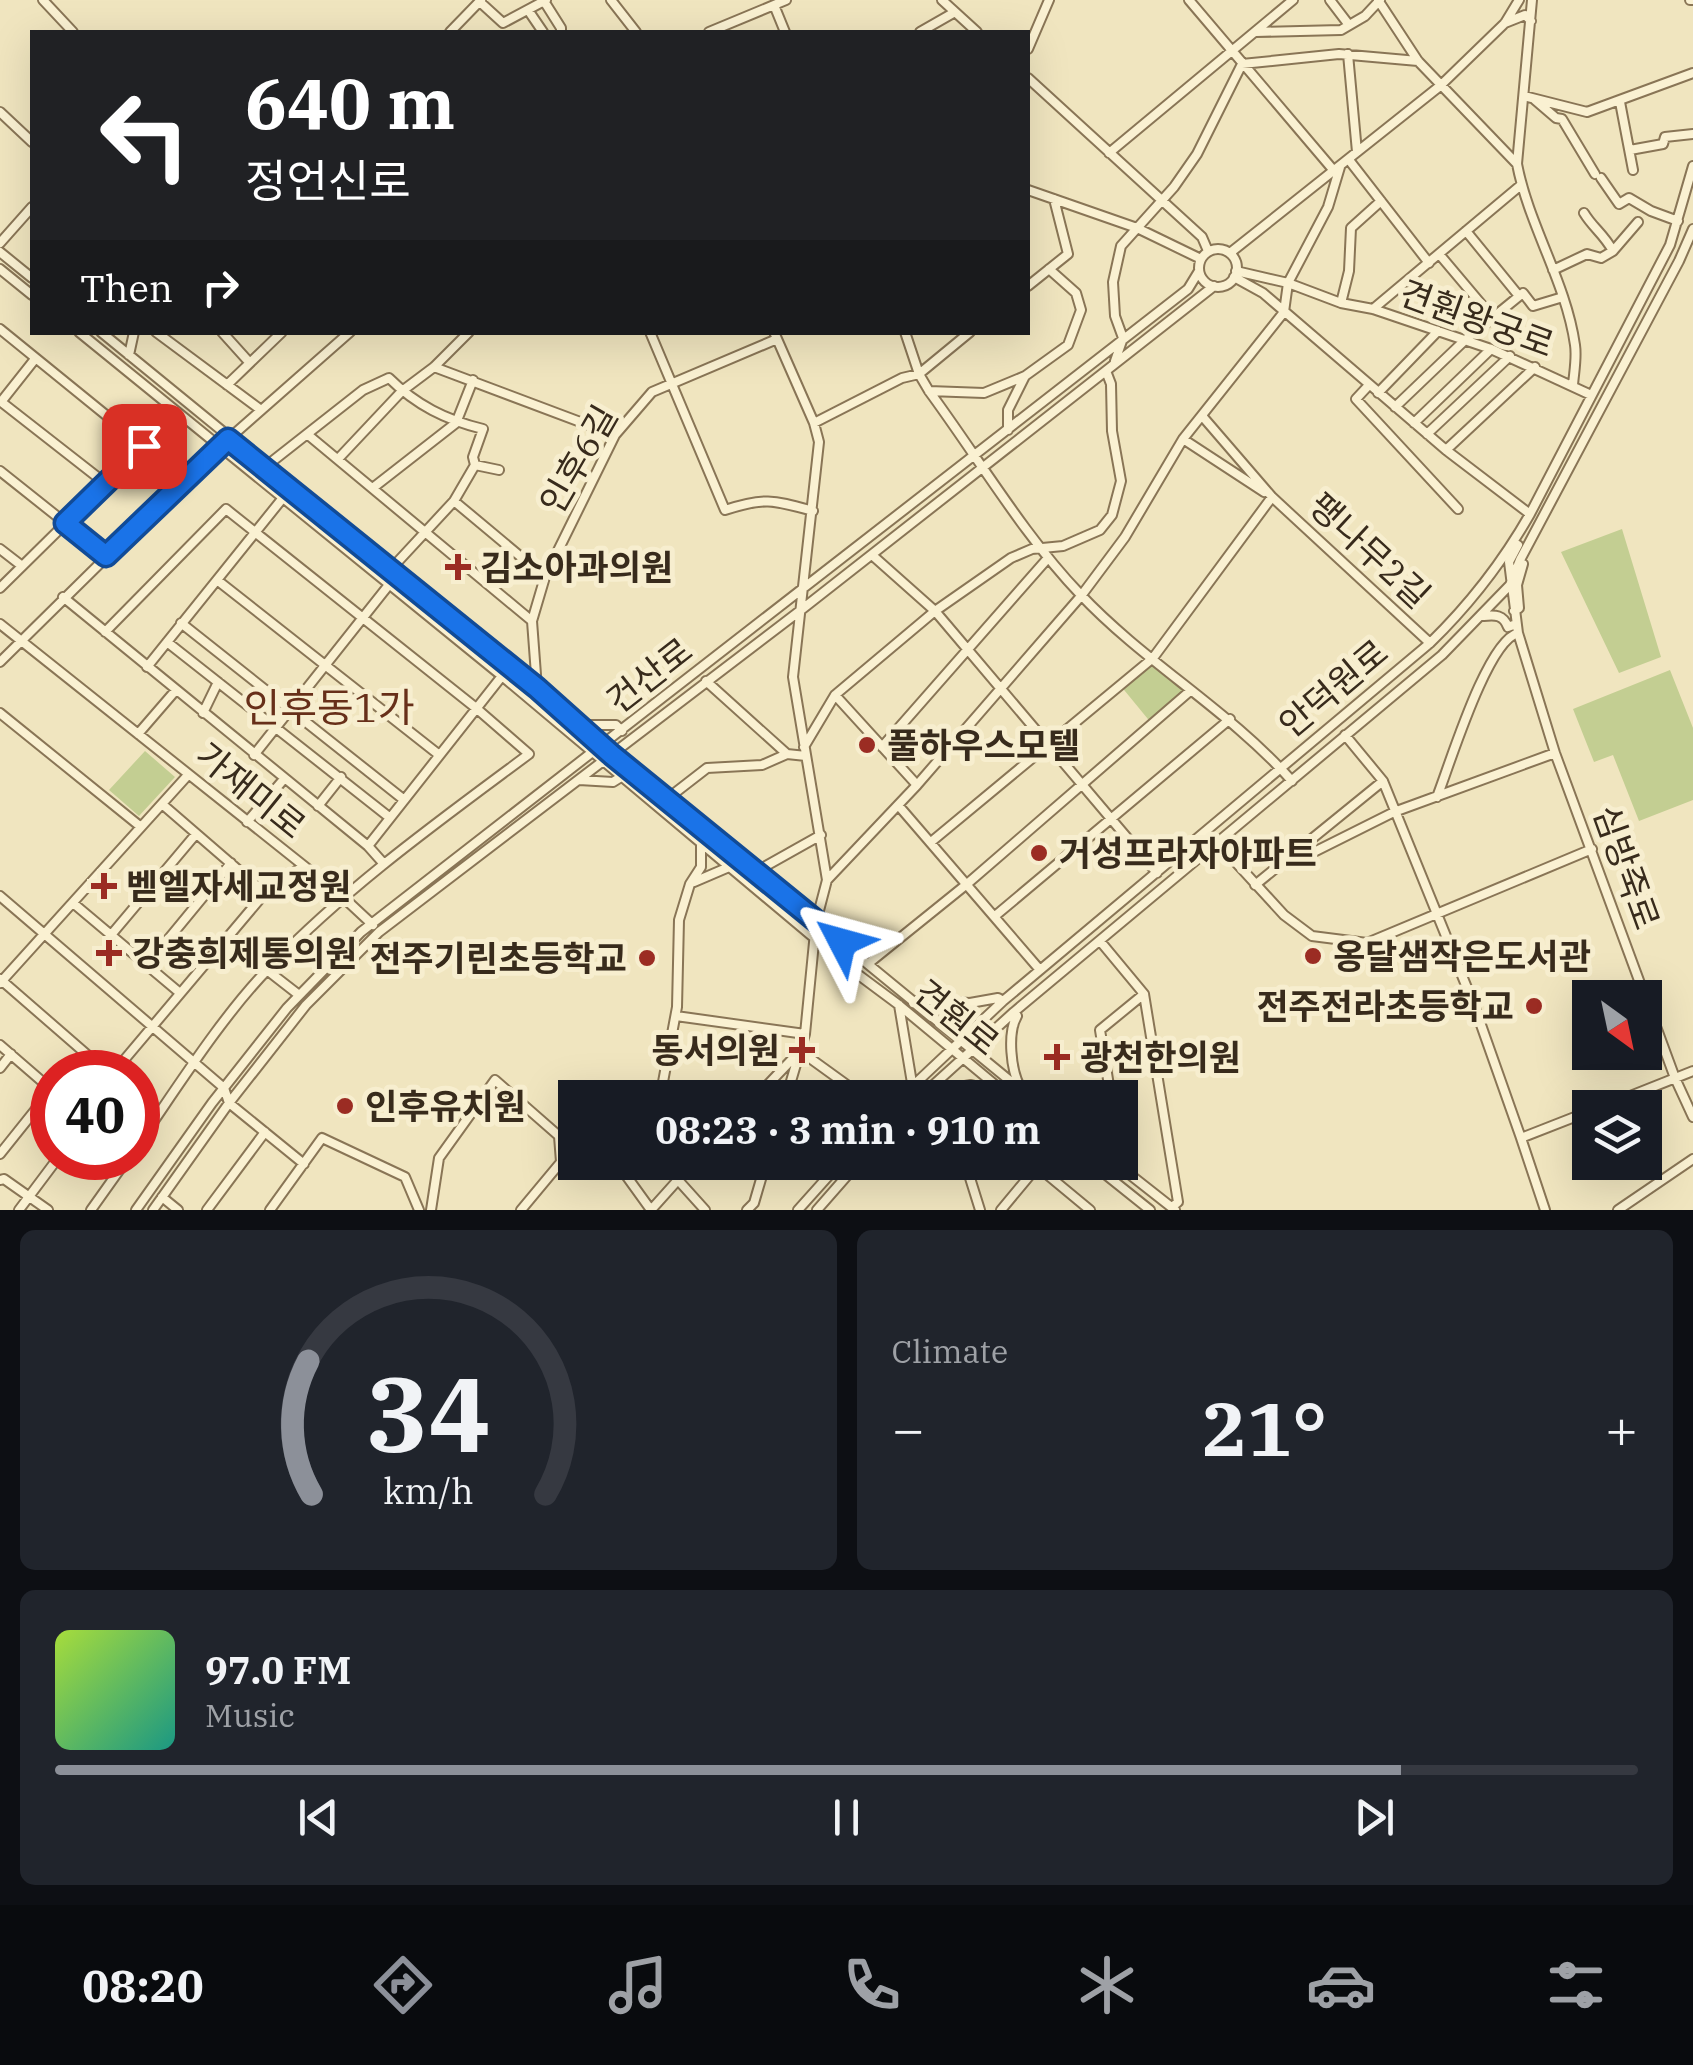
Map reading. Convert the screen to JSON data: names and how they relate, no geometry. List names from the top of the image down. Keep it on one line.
{"streets":{"street":["견훤왕궁로","인후6길","팽나무2길","건산로","안덕원로","가재미로","심방죽로","견훤로"]},"crossings":[["견훤왕궁로","건산로"],["견훤왕궁로","안덕원로"],["인후6길","견훤로"],["팽나무2길","안덕원로"],["건산로","가재미로"],["건산로","견훤로"],["안덕원로","심방죽로"],["안덕원로","견훤로"]],"districts":["인후동1가"],"places":{"health":["김소아과의원","벧엘자세교정원","강충희제통의원","동서의원","광천한의원"],"other":["풀하우스모텔","거성프라자아파트","옹달샘작은도서관","전주기린초등학교","전주전라초등학교","인후유치원"]},"north":"bottom right","page":{"turn":["640 m","정언신로"],"then":"Then","limit":"40","trip":"08:23 · 3 min · 910 m","tile":"Climate","heat":["−","21°","+"],"song":["97.0 FM","Music"],"tabs":"08:20","gauge":["34","km/h"]}}
